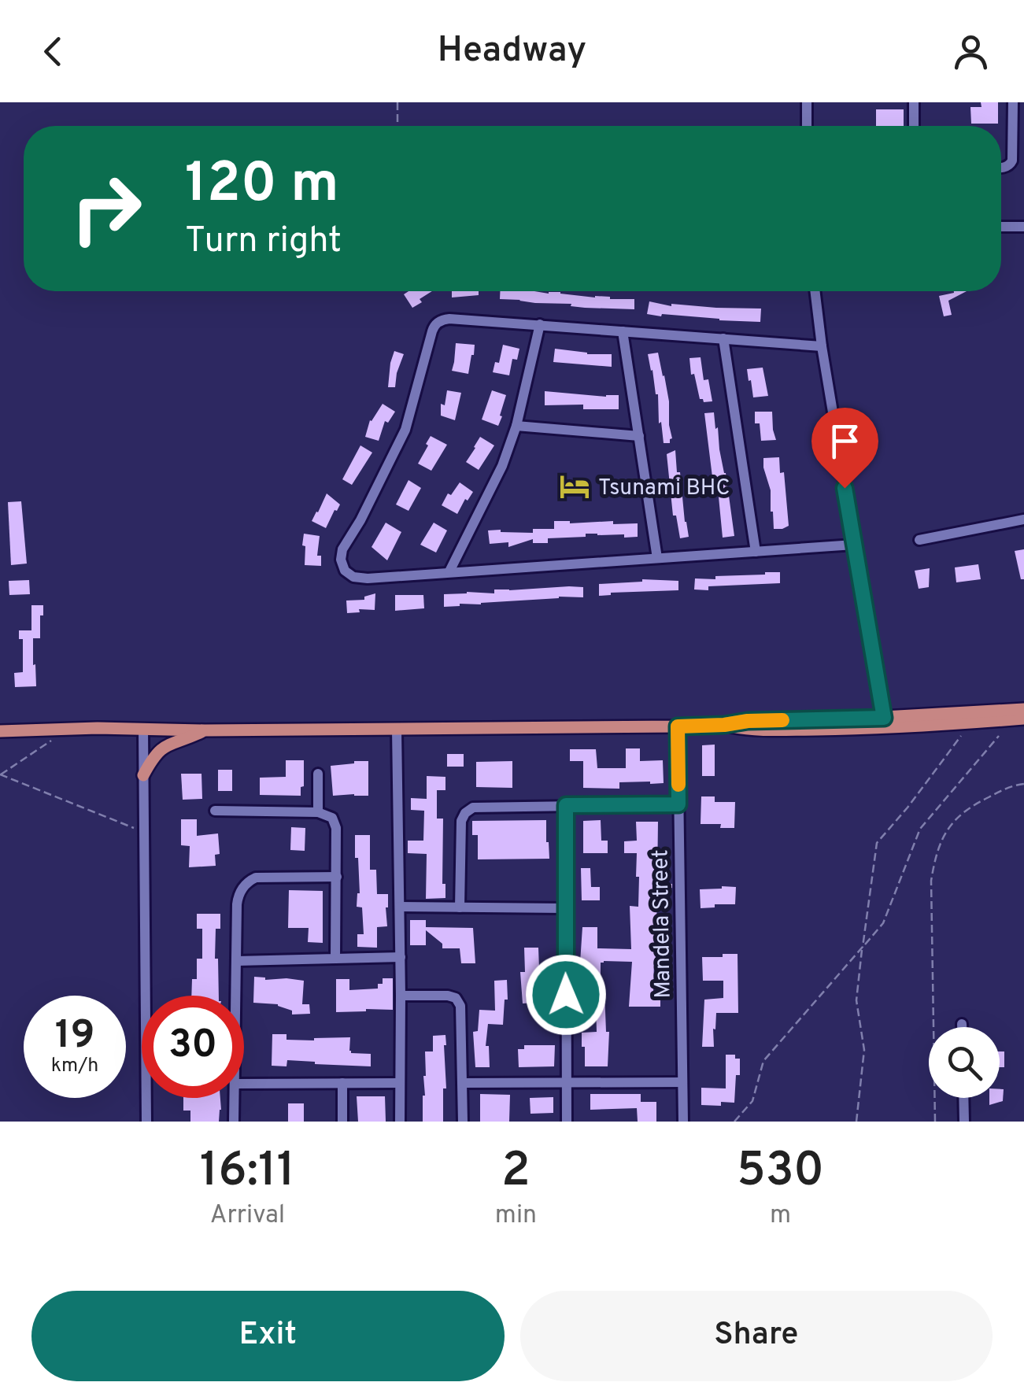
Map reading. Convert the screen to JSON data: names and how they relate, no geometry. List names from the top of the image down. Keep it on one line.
{"streets":{"street":["Mandela Street"]},"places":{"hotel":["Tsunami BHC"]},"page":{"header":"Headway","turn":["120 m","Turn right"],"speed":"19 km/h","limit":"30","eta":["16:11","Arrival","2","min","530","m"],"buttons":["Exit","Share"]}}
